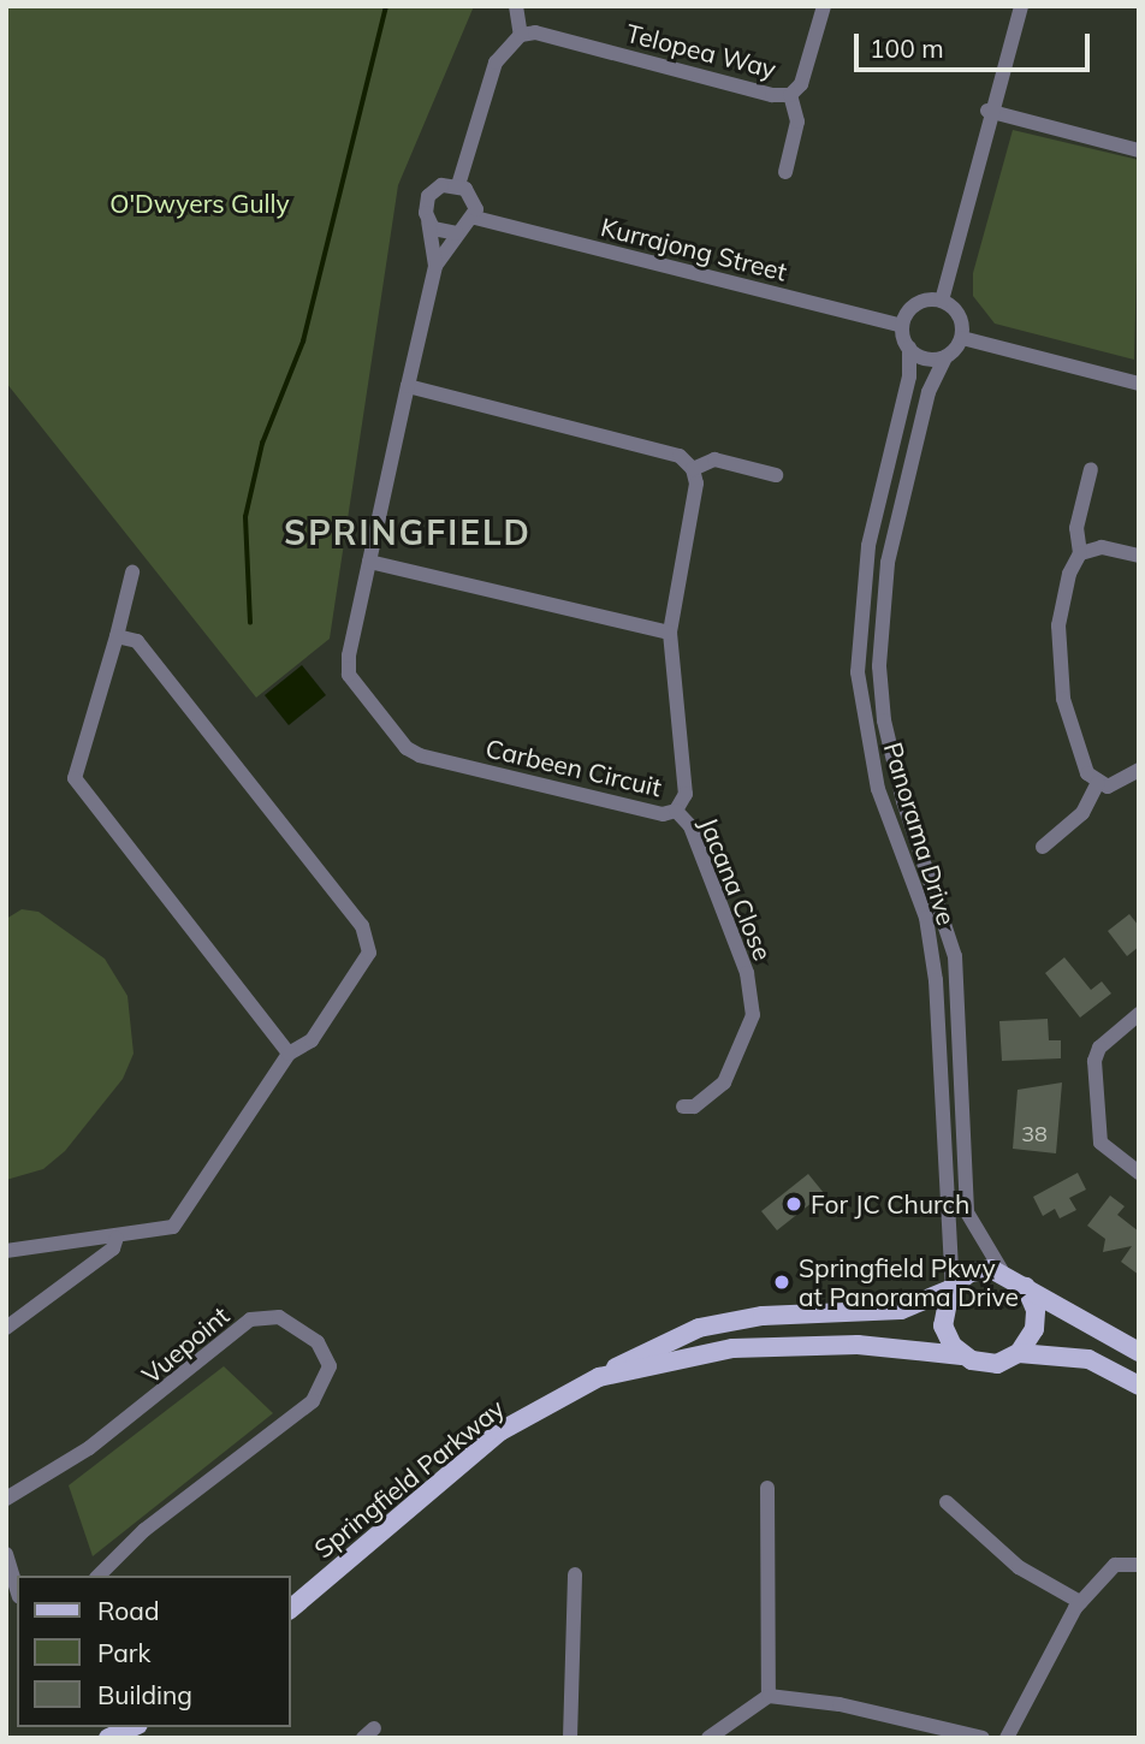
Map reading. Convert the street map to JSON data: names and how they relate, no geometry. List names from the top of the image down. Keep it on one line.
{"streets":{"main road":["Springfield Parkway"],"street":["Telopea Way","Kurrajong Street","Carbeen Circuit","Panorama Drive","Jacana Close","Vuepoint"]},"crossings":[["Kurrajong Street","Carbeen Circuit"],["Kurrajong Street","Panorama Drive"],["Carbeen Circuit","Jacana Close"],["Panorama Drive","Springfield Parkway"]],"districts":["SPRINGFIELD"],"parks":["O'Dwyers Gully"],"places":["For JC Church","Springfield Pkwy at Panorama Drive"],"house_numbers":["38"],"legend":["Road","Park","Building"],"scale_bar":"100 m"}
